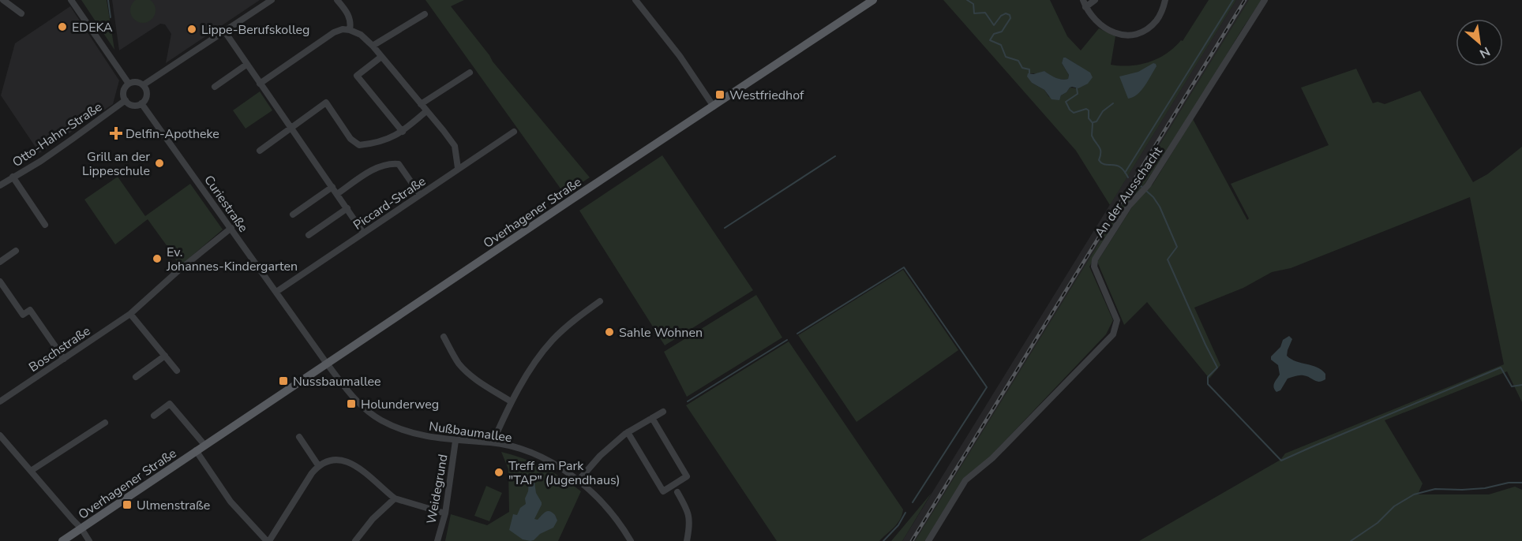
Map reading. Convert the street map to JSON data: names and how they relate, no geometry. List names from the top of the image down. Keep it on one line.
{"streets":{"main road":["Overhagener Straße"],"street":["Otto-Hahn-Straße","An der Ausschacht","Piccard-Straße","Curiestraße","Boschstraße","Nußbaumallee","Weidegrund"]},"crossings":[["Otto-Hahn-Straße","Curiestraße"],["Piccard-Straße","Curiestraße"],["Curiestraße","Overhagener Straße"],["Curiestraße","Boschstraße"],["Curiestraße","Nußbaumallee"],["Overhagener Straße","Nußbaumallee"],["Nußbaumallee","Weidegrund"]],"places":{"other":["EDEKA","Lippe-Berufskolleg","Grill an der Lippeschule","Ev. Johannes-Kindergarten","Sahle Wohnen","Treff am Park \"TAP\" (Jugendhaus)"],"transit":["Westfriedhof","Nussbaumallee","Holunderweg","Ulmenstraße"],"health":["Delfin-Apotheke"]},"north":"bottom right"}
